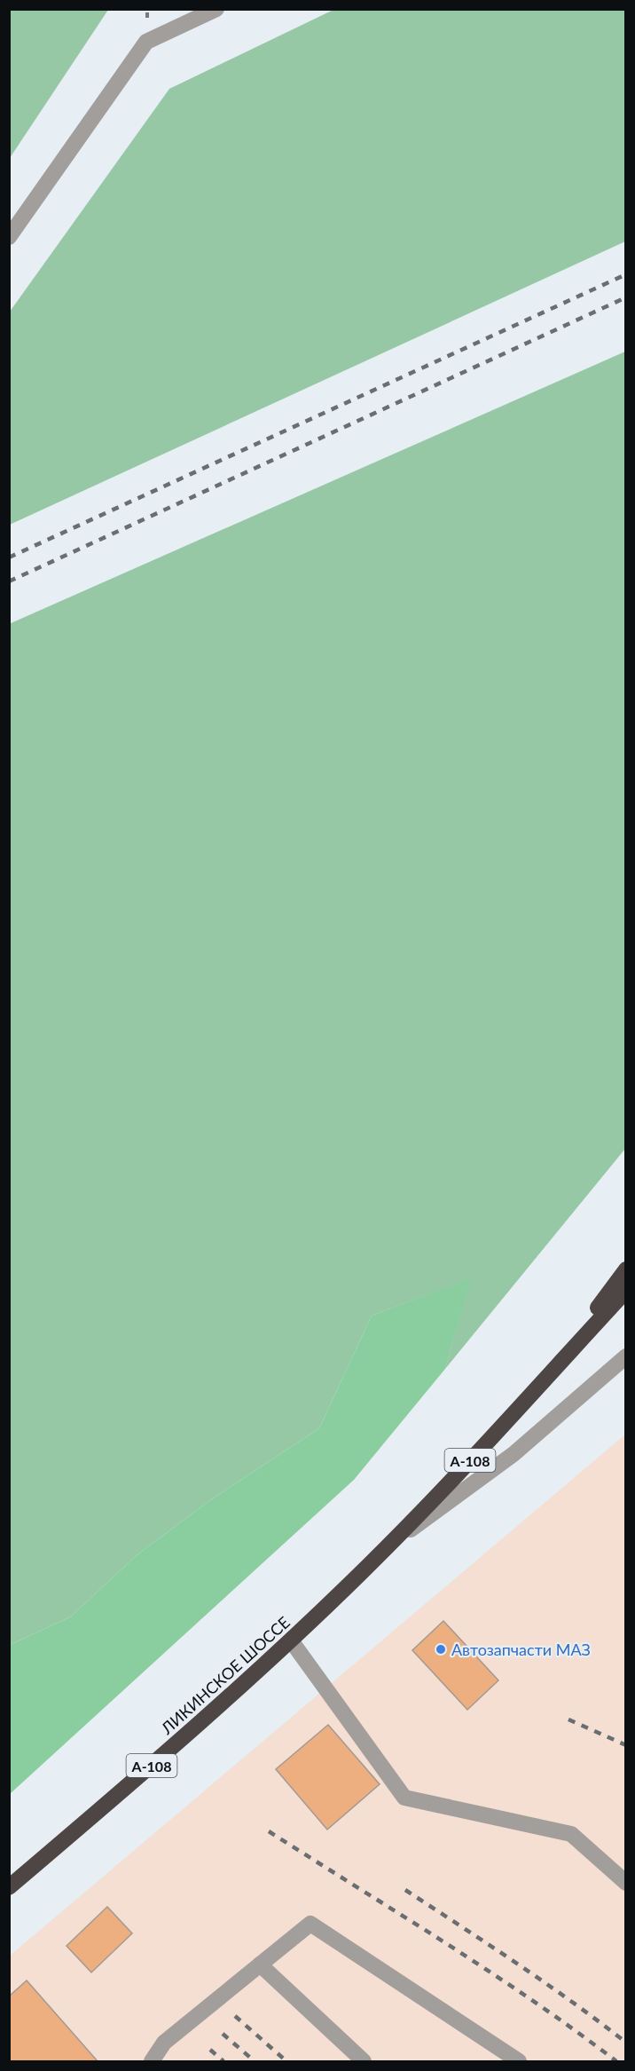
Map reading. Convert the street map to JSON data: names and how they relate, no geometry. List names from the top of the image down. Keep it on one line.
{"streets":{"highway":["А-108","ЛИКИНСКОЕ ШОССЕ"]},"places":["Автозапчасти МАЗ"]}
